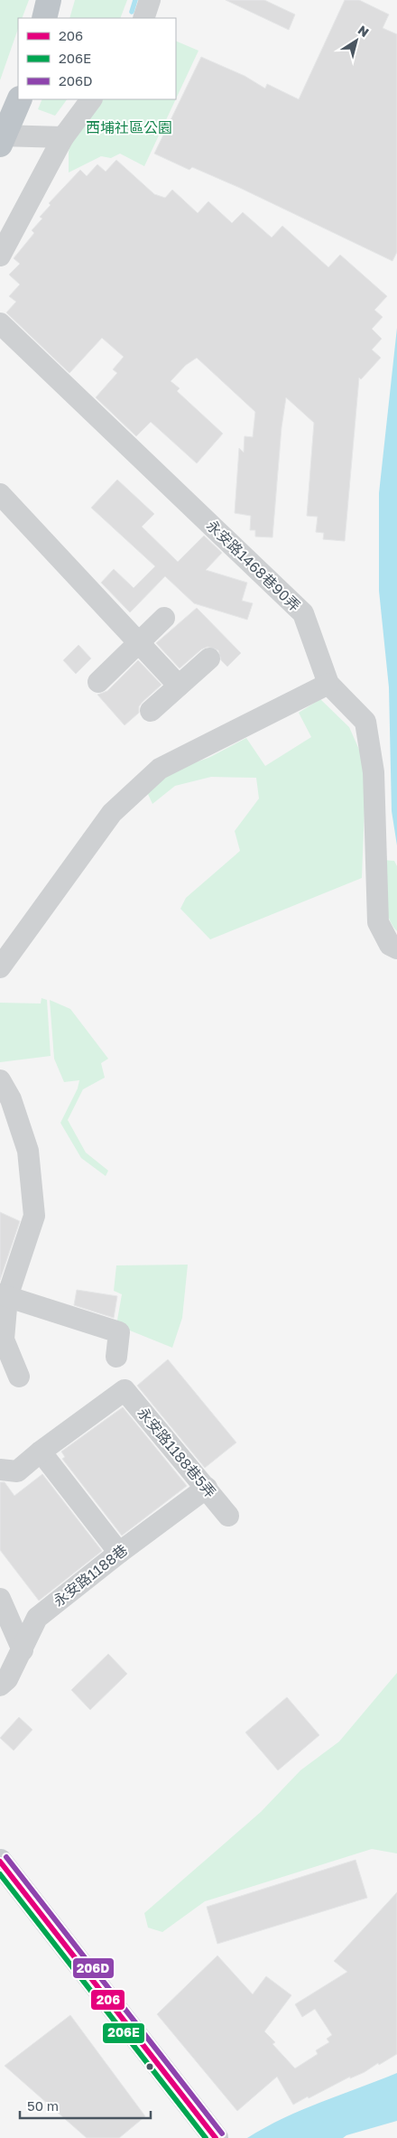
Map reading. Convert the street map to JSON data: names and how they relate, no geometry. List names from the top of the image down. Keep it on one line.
{"streets":{"street":["永安路1468巷90弄","永安路1188巷5弄","永安路1188巷"]},"crossings":[["永安路1188巷5弄","永安路1188巷"]],"parks":["西埔社區公園"],"lines":["transit line 206D","transit line 206","transit line 206E"],"legend":["206","206E","206D"],"scale_bar":"50 m","north":"top right"}
